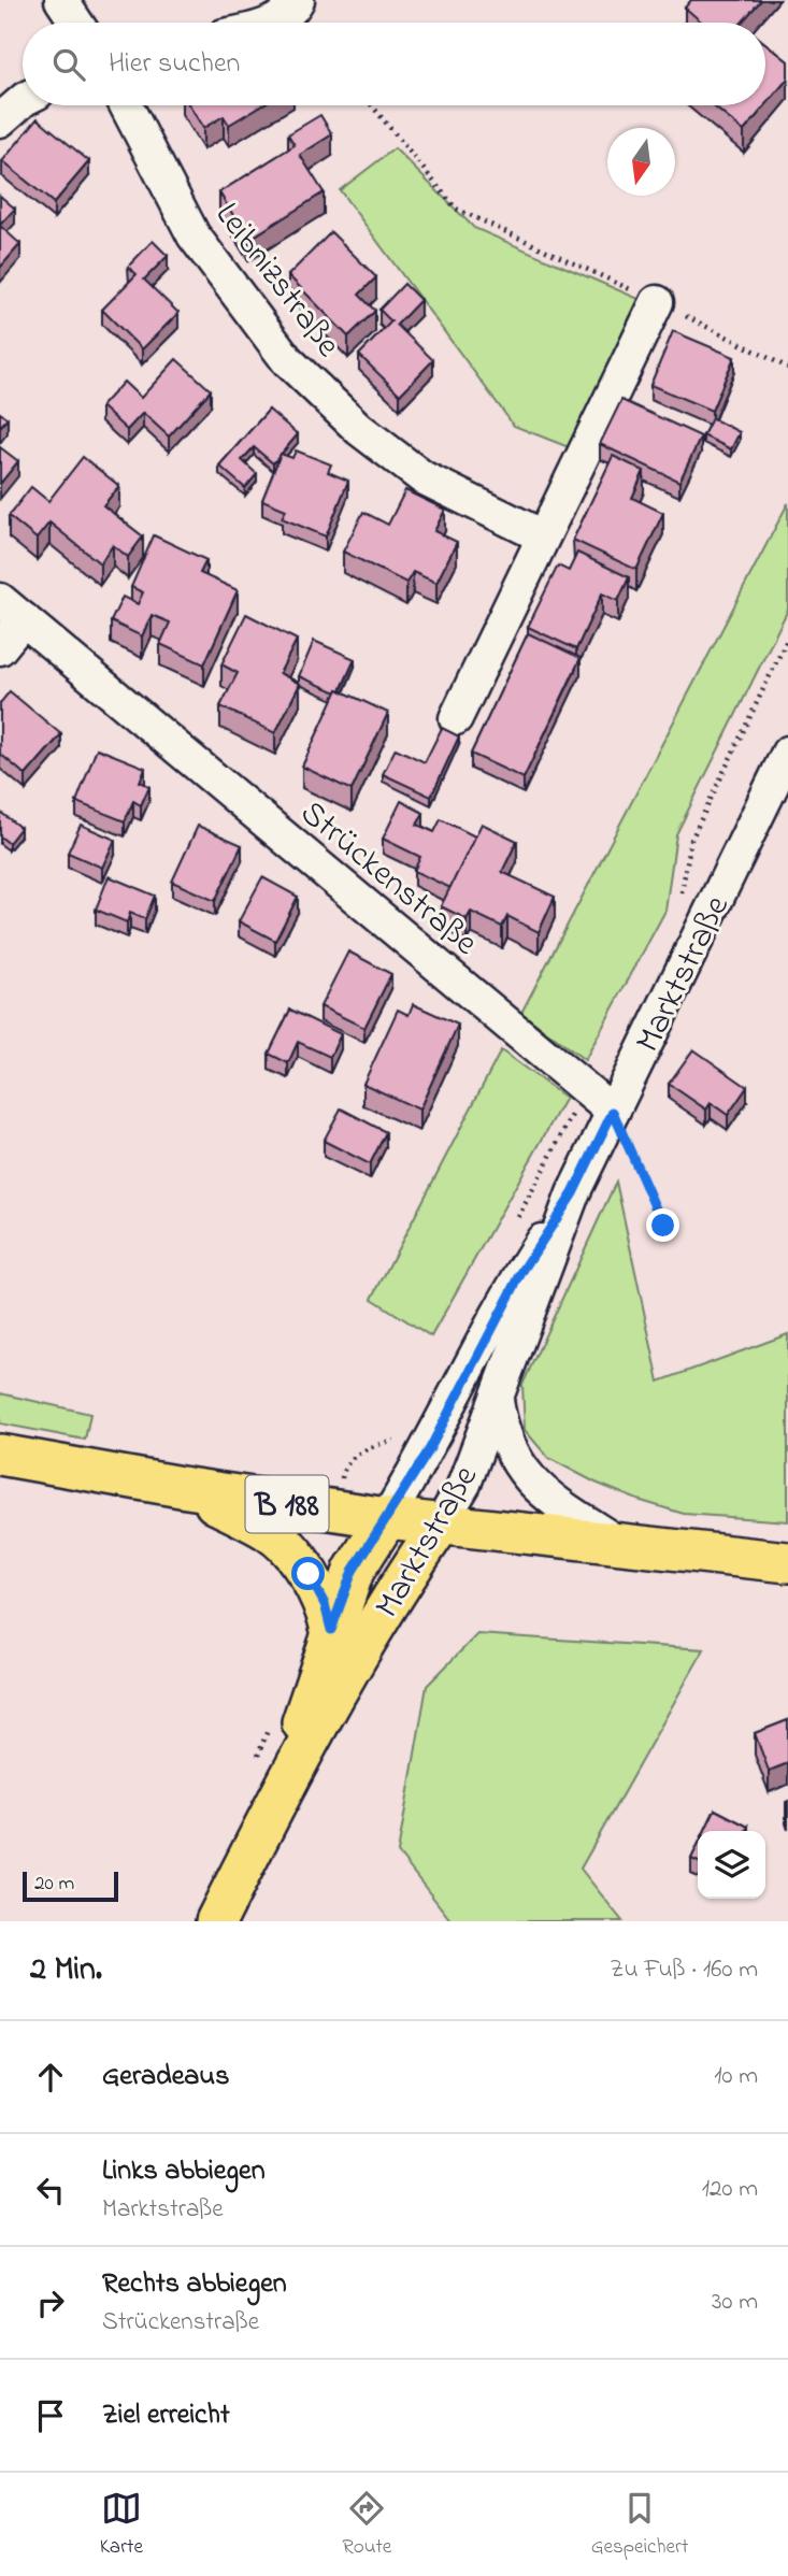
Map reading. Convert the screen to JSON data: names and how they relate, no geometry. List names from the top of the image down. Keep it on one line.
{"streets":{"main road":["Marktstraße","B 188"],"street":["Leibnizstraße","Strückenstraße"]},"crossings":[["Strückenstraße","Marktstraße"],["Marktstraße","B 188"]],"scale_bar":"20 m","north":"bottom","page":{"search":"Hier suchen","scale":"20 m","heading":["2 Min.","Zu Fuß · 160 m"],"list":[["Geradeaus","10 m"],["Links abbiegen","Marktstraße","120 m"],["Rechts abbiegen","Strückenstraße","30 m"],"Ziel erreicht"],"nav":["Karte","Route","Gespeichert"]}}
